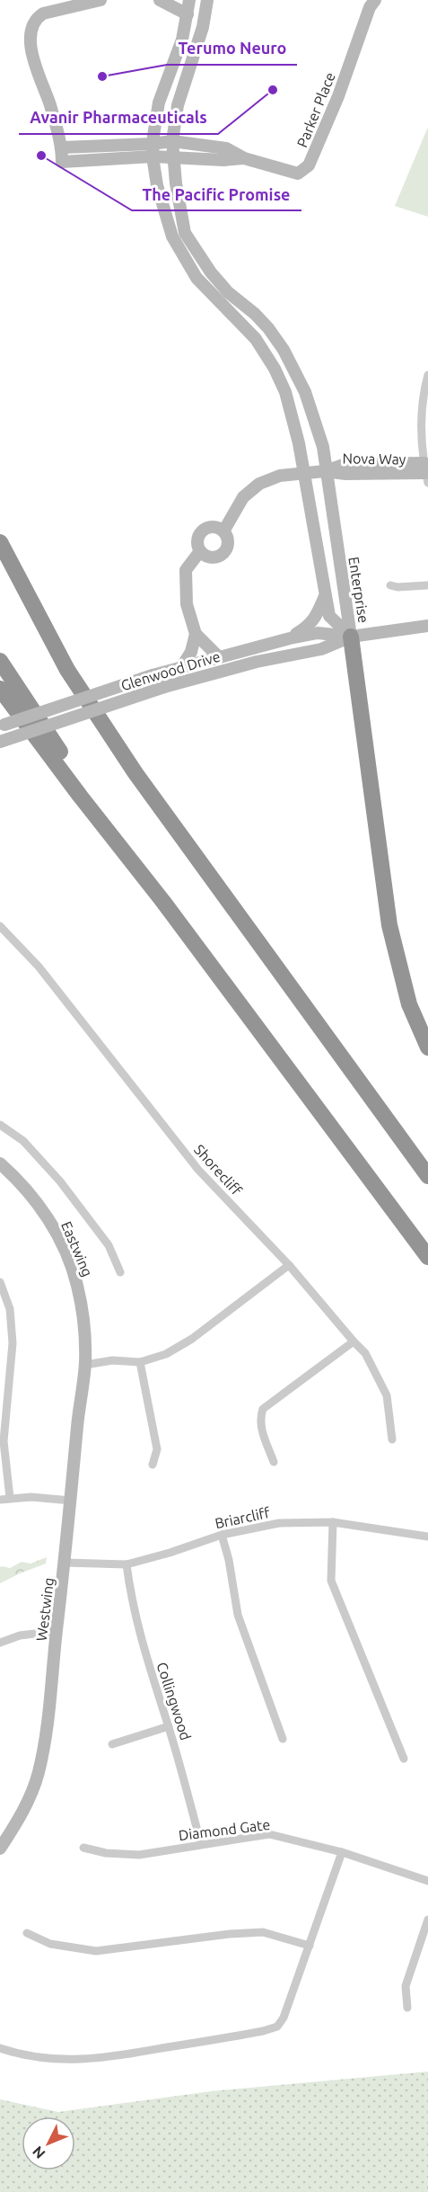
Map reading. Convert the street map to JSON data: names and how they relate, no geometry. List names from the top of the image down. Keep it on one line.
{"streets":{"main road":["Parker Place","Nova Way","Enterprise","Glenwood Drive","Eastwing","Westwing"],"street":["Shorecliff","Briarcliff","Collingwood","Diamond Gate"]},"crossings":[["Parker Place","Enterprise"],["Nova Way","Enterprise"],["Enterprise","Glenwood Drive"],["Eastwing","Westwing"],["Briarcliff","Westwing"],["Briarcliff","Collingwood"],["Collingwood","Diamond Gate"]],"places":["Terumo Neuro","Avanir Pharmaceuticals","The Pacific Promise"],"north":"bottom left"}
